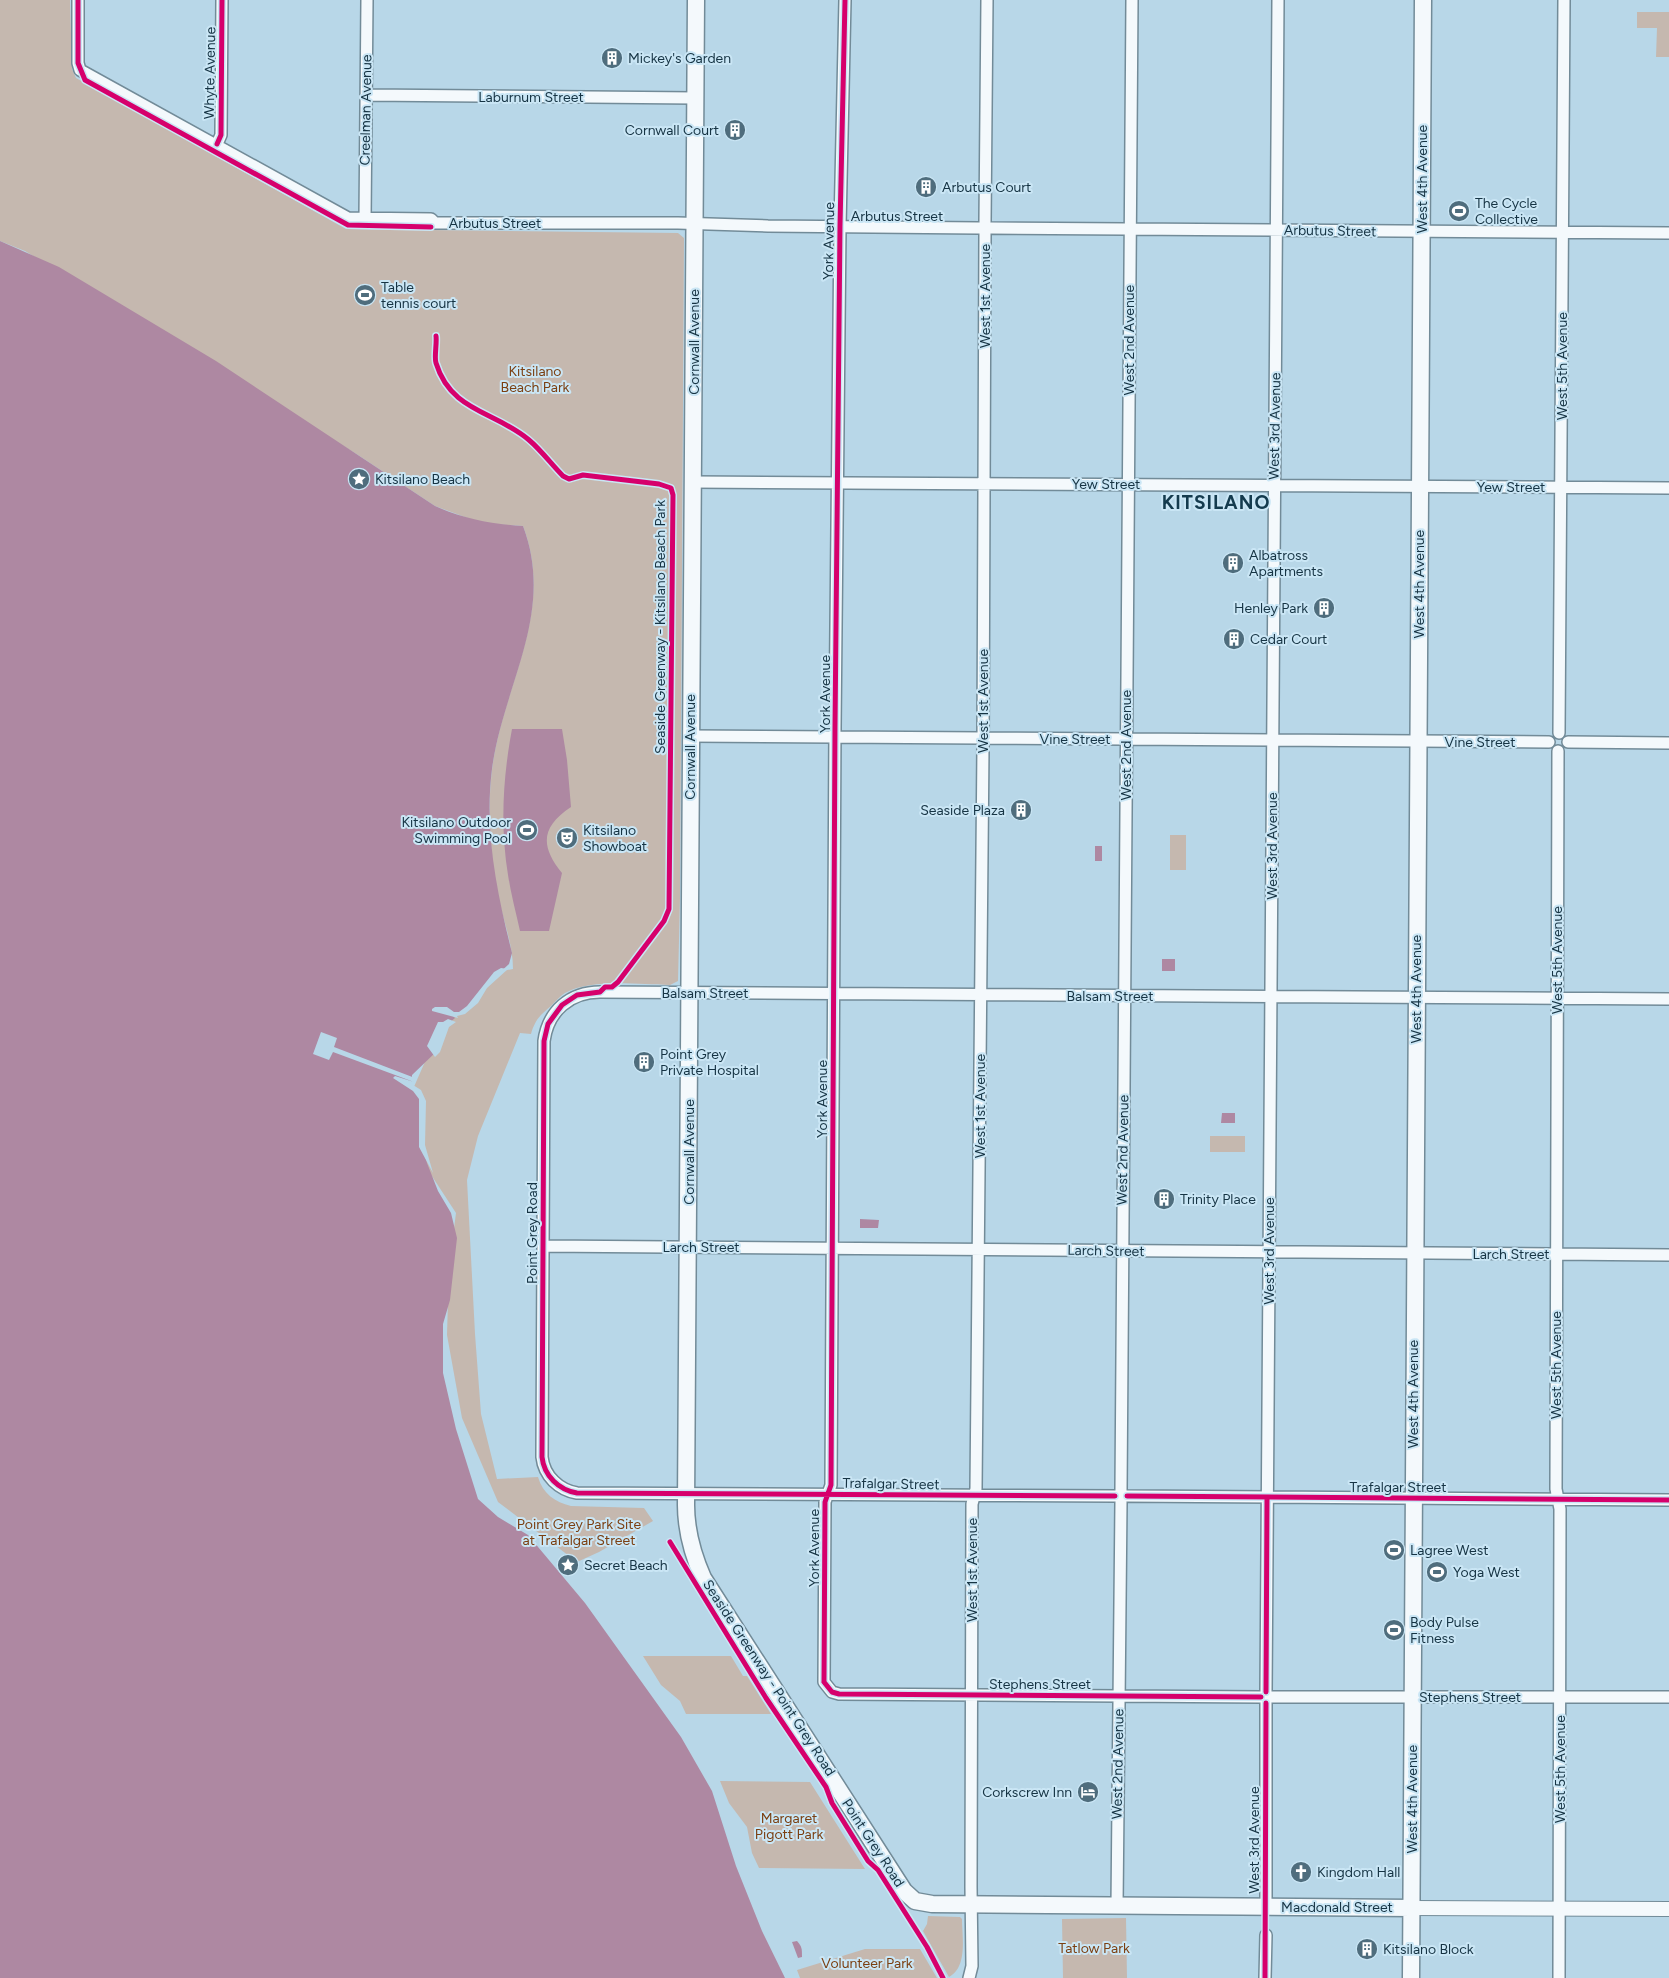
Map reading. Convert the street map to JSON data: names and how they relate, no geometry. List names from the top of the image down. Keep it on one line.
{"streets":{"main road":["West 4th Avenue","Cornwall Avenue","Point Grey Road","Macdonald Street"],"street":["Whyte Avenue","Laburnum Street","Creelman Avenue","Arbutus Street","York Avenue","West 1st Avenue","West 2nd Avenue","West 5th Avenue","West 3rd Avenue","Yew Street","Vine Street","Balsam Street","Larch Street","Trafalgar Street","Stephens Street"],"cycle path":["Seaside Greenway - Kitsilano Beach Park","Seaside Greenway - Point Grey Road"]},"crossings":[["Whyte Avenue","Arbutus Street"],["Laburnum Street","Creelman Avenue"],["Laburnum Street","Cornwall Avenue"],["Creelman Avenue","Arbutus Street"],["West 4th Avenue","Arbutus Street"],["West 4th Avenue","Yew Street"],["West 4th Avenue","Vine Street"],["West 4th Avenue","Balsam Street"],["West 4th Avenue","Larch Street"],["West 4th Avenue","Trafalgar Street"],["West 4th Avenue","Stephens Street"],["West 4th Avenue","Macdonald Street"],["Arbutus Street","York Avenue"],["Arbutus Street","West 1st Avenue"],["Arbutus Street","West 2nd Avenue"],["Arbutus Street","Cornwall Avenue"],["Arbutus Street","West 5th Avenue"],["Arbutus Street","West 3rd Avenue"],["York Avenue","Yew Street"],["York Avenue","Vine Street"],["York Avenue","Balsam Street"],["York Avenue","Larch Street"],["York Avenue","Trafalgar Street"],["York Avenue","Stephens Street"],["West 1st Avenue","Yew Street"],["West 1st Avenue","Vine Street"],["West 1st Avenue","Balsam Street"],["West 1st Avenue","Larch Street"],["West 1st Avenue","Trafalgar Street"],["West 1st Avenue","Stephens Street"],["West 1st Avenue","Macdonald Street"],["West 2nd Avenue","Yew Street"],["West 2nd Avenue","Vine Street"],["West 2nd Avenue","Balsam Street"],["West 2nd Avenue","Larch Street"],["West 2nd Avenue","Trafalgar Street"],["West 2nd Avenue","Stephens Street"],["West 2nd Avenue","Macdonald Street"],["Cornwall Avenue","Yew Street"],["Cornwall Avenue","Vine Street"],["Cornwall Avenue","Balsam Street"],["Cornwall Avenue","Point Grey Road"],["Cornwall Avenue","Larch Street"],["Cornwall Avenue","Trafalgar Street"],["West 5th Avenue","Yew Street"],["West 5th Avenue","Vine Street"],["West 5th Avenue","Balsam Street"],["West 5th Avenue","Larch Street"],["West 5th Avenue","Trafalgar Street"],["West 5th Avenue","Stephens Street"],["West 5th Avenue","Macdonald Street"],["West 3rd Avenue","Yew Street"],["West 3rd Avenue","Vine Street"],["West 3rd Avenue","Balsam Street"],["West 3rd Avenue","Larch Street"],["West 3rd Avenue","Trafalgar Street"],["West 3rd Avenue","Stephens Street"],["West 3rd Avenue","Macdonald Street"],["Balsam Street","Point Grey Road"],["Point Grey Road","Larch Street"],["Point Grey Road","Trafalgar Street"],["Point Grey Road","Macdonald Street"]],"districts":["KITSILANO"],"parks":["Kitsilano Beach Park","Point Grey Park Site at Trafalgar Street","Margaret Pigott Park","Tatlow Park","Volunteer Park"],"places":{"building":["Mickey's Garden","Cornwall Court","Arbutus Court","Albatross Apartments","Henley Park","Cedar Court","Seaside Plaza","Point Grey Private Hospital","Trinity Place","Kitsilano Block"],"sports":["The Cycle Collective","Table tennis court","Kitsilano Outdoor Swimming Pool","Lagree West","Yoga West","Body Pulse Fitness"],"place":["Kitsilano Beach","Secret Beach"],"theatre":["Kitsilano Showboat"],"hotel":["Corkscrew Inn"],"church":["Kingdom Hall"]}}
